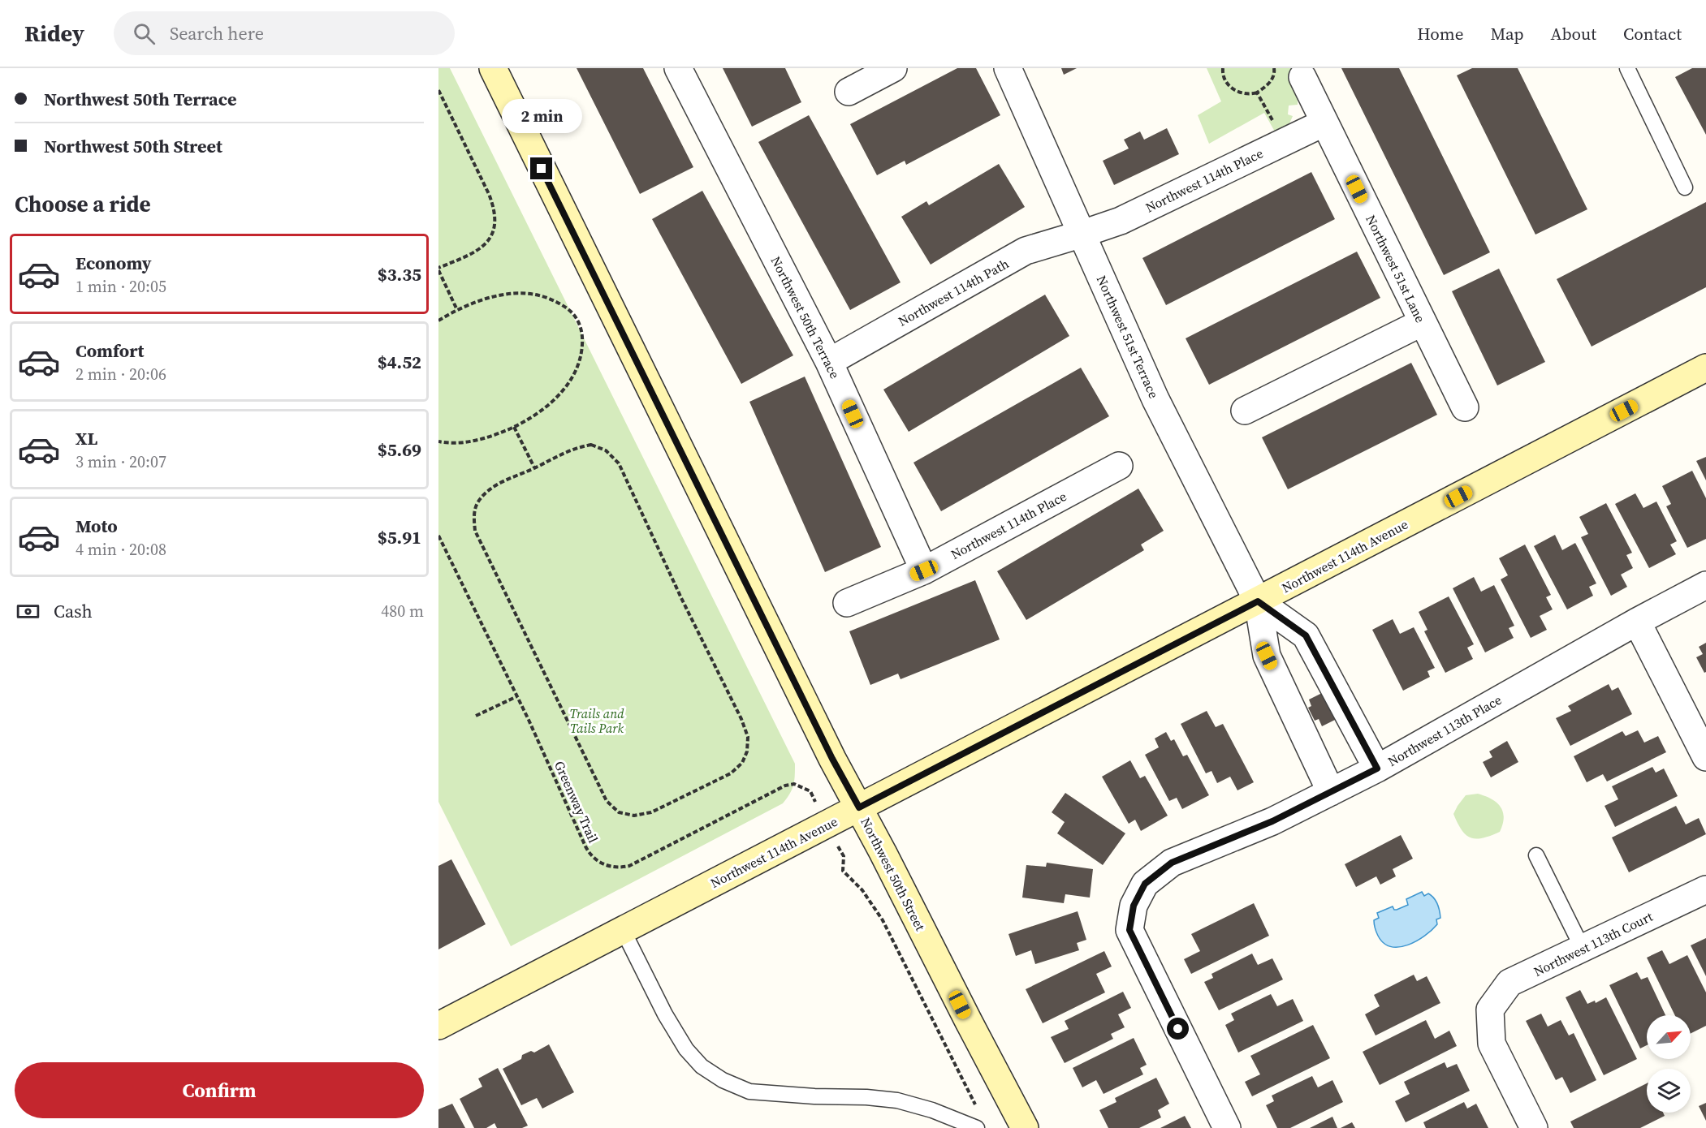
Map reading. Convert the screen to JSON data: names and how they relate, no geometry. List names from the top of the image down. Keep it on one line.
{"streets":{"street":["Northwest 114th Place","Northwest 51st Lane","Northwest 114th Path","Northwest 50th Terrace","Northwest 51st Terrace","Northwest 114th Avenue","Northwest 113th Place","Northwest 50th Street","Northwest 113th Court"],"path":["Greenway Trail"]},"crossings":[["Northwest 114th Place","Northwest 51st Lane"],["Northwest 114th Place","Northwest 114th Path"],["Northwest 114th Place","Northwest 50th Terrace"],["Northwest 114th Place","Northwest 51st Terrace"],["Northwest 114th Path","Northwest 50th Terrace"],["Northwest 114th Path","Northwest 51st Terrace"],["Northwest 51st Terrace","Northwest 114th Avenue"],["Northwest 51st Terrace","Northwest 113th Place"],["Northwest 114th Avenue","Northwest 50th Street"]],"parks":["Trails and Tails Park"],"north":"top right","page":{"header":"Ridey","search":"Search here","nav":["Home","Map","About","Contact"],"banner":["Northwest 50th Terrace","Northwest 50th Street"],"bubble":"2 min","heading":"Choose a ride","list":[{"name":"Economy","note":"1 min · 20:05","value":"$3.35"},{"name":"Comfort","note":"2 min · 20:06","value":"$4.52"},{"name":"XL","note":"3 min · 20:07","value":"$5.69"},{"name":"Moto","note":"4 min · 20:08","value":"$5.91"}],"pay":["Cash","480 m"],"buttons":"Confirm"}}
